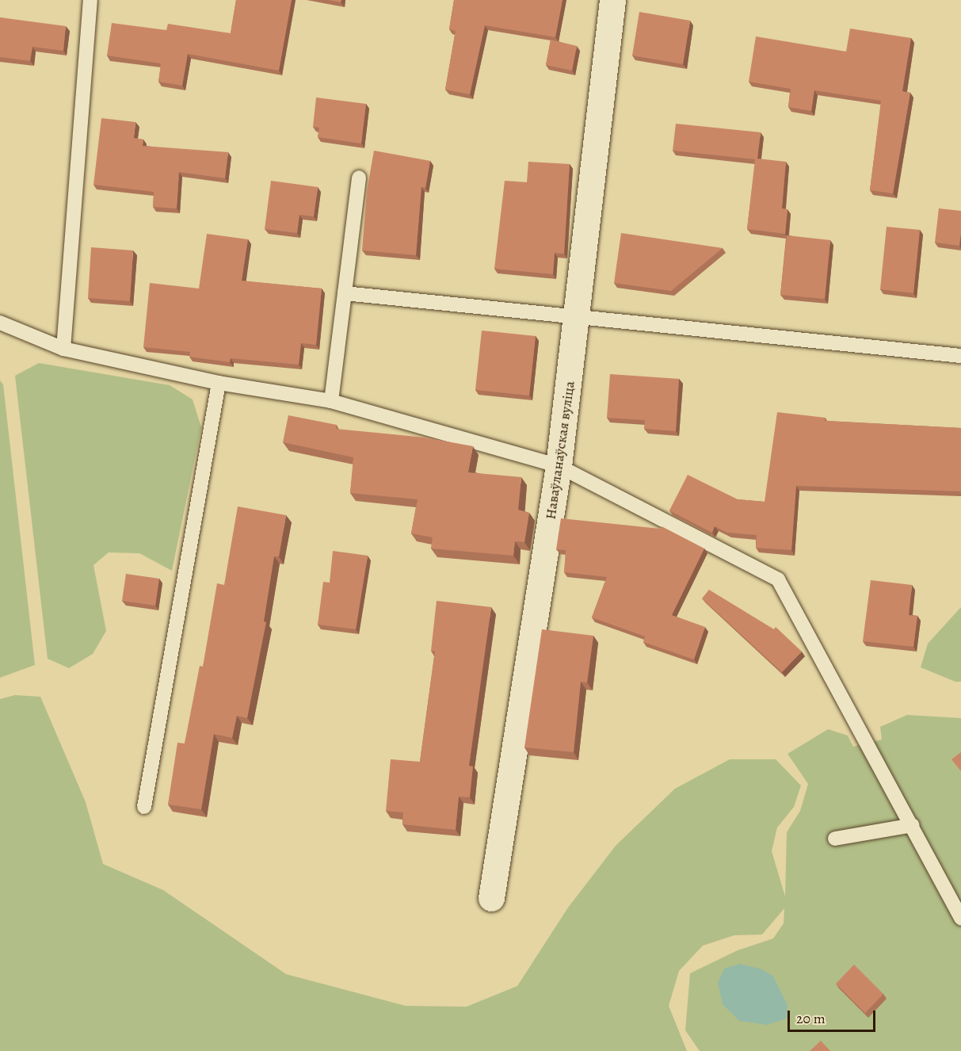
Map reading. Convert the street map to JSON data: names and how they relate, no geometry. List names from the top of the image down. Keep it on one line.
{"streets":{"street":["Наваўланаўская вуліца"]},"scale_bar":"20 m"}
